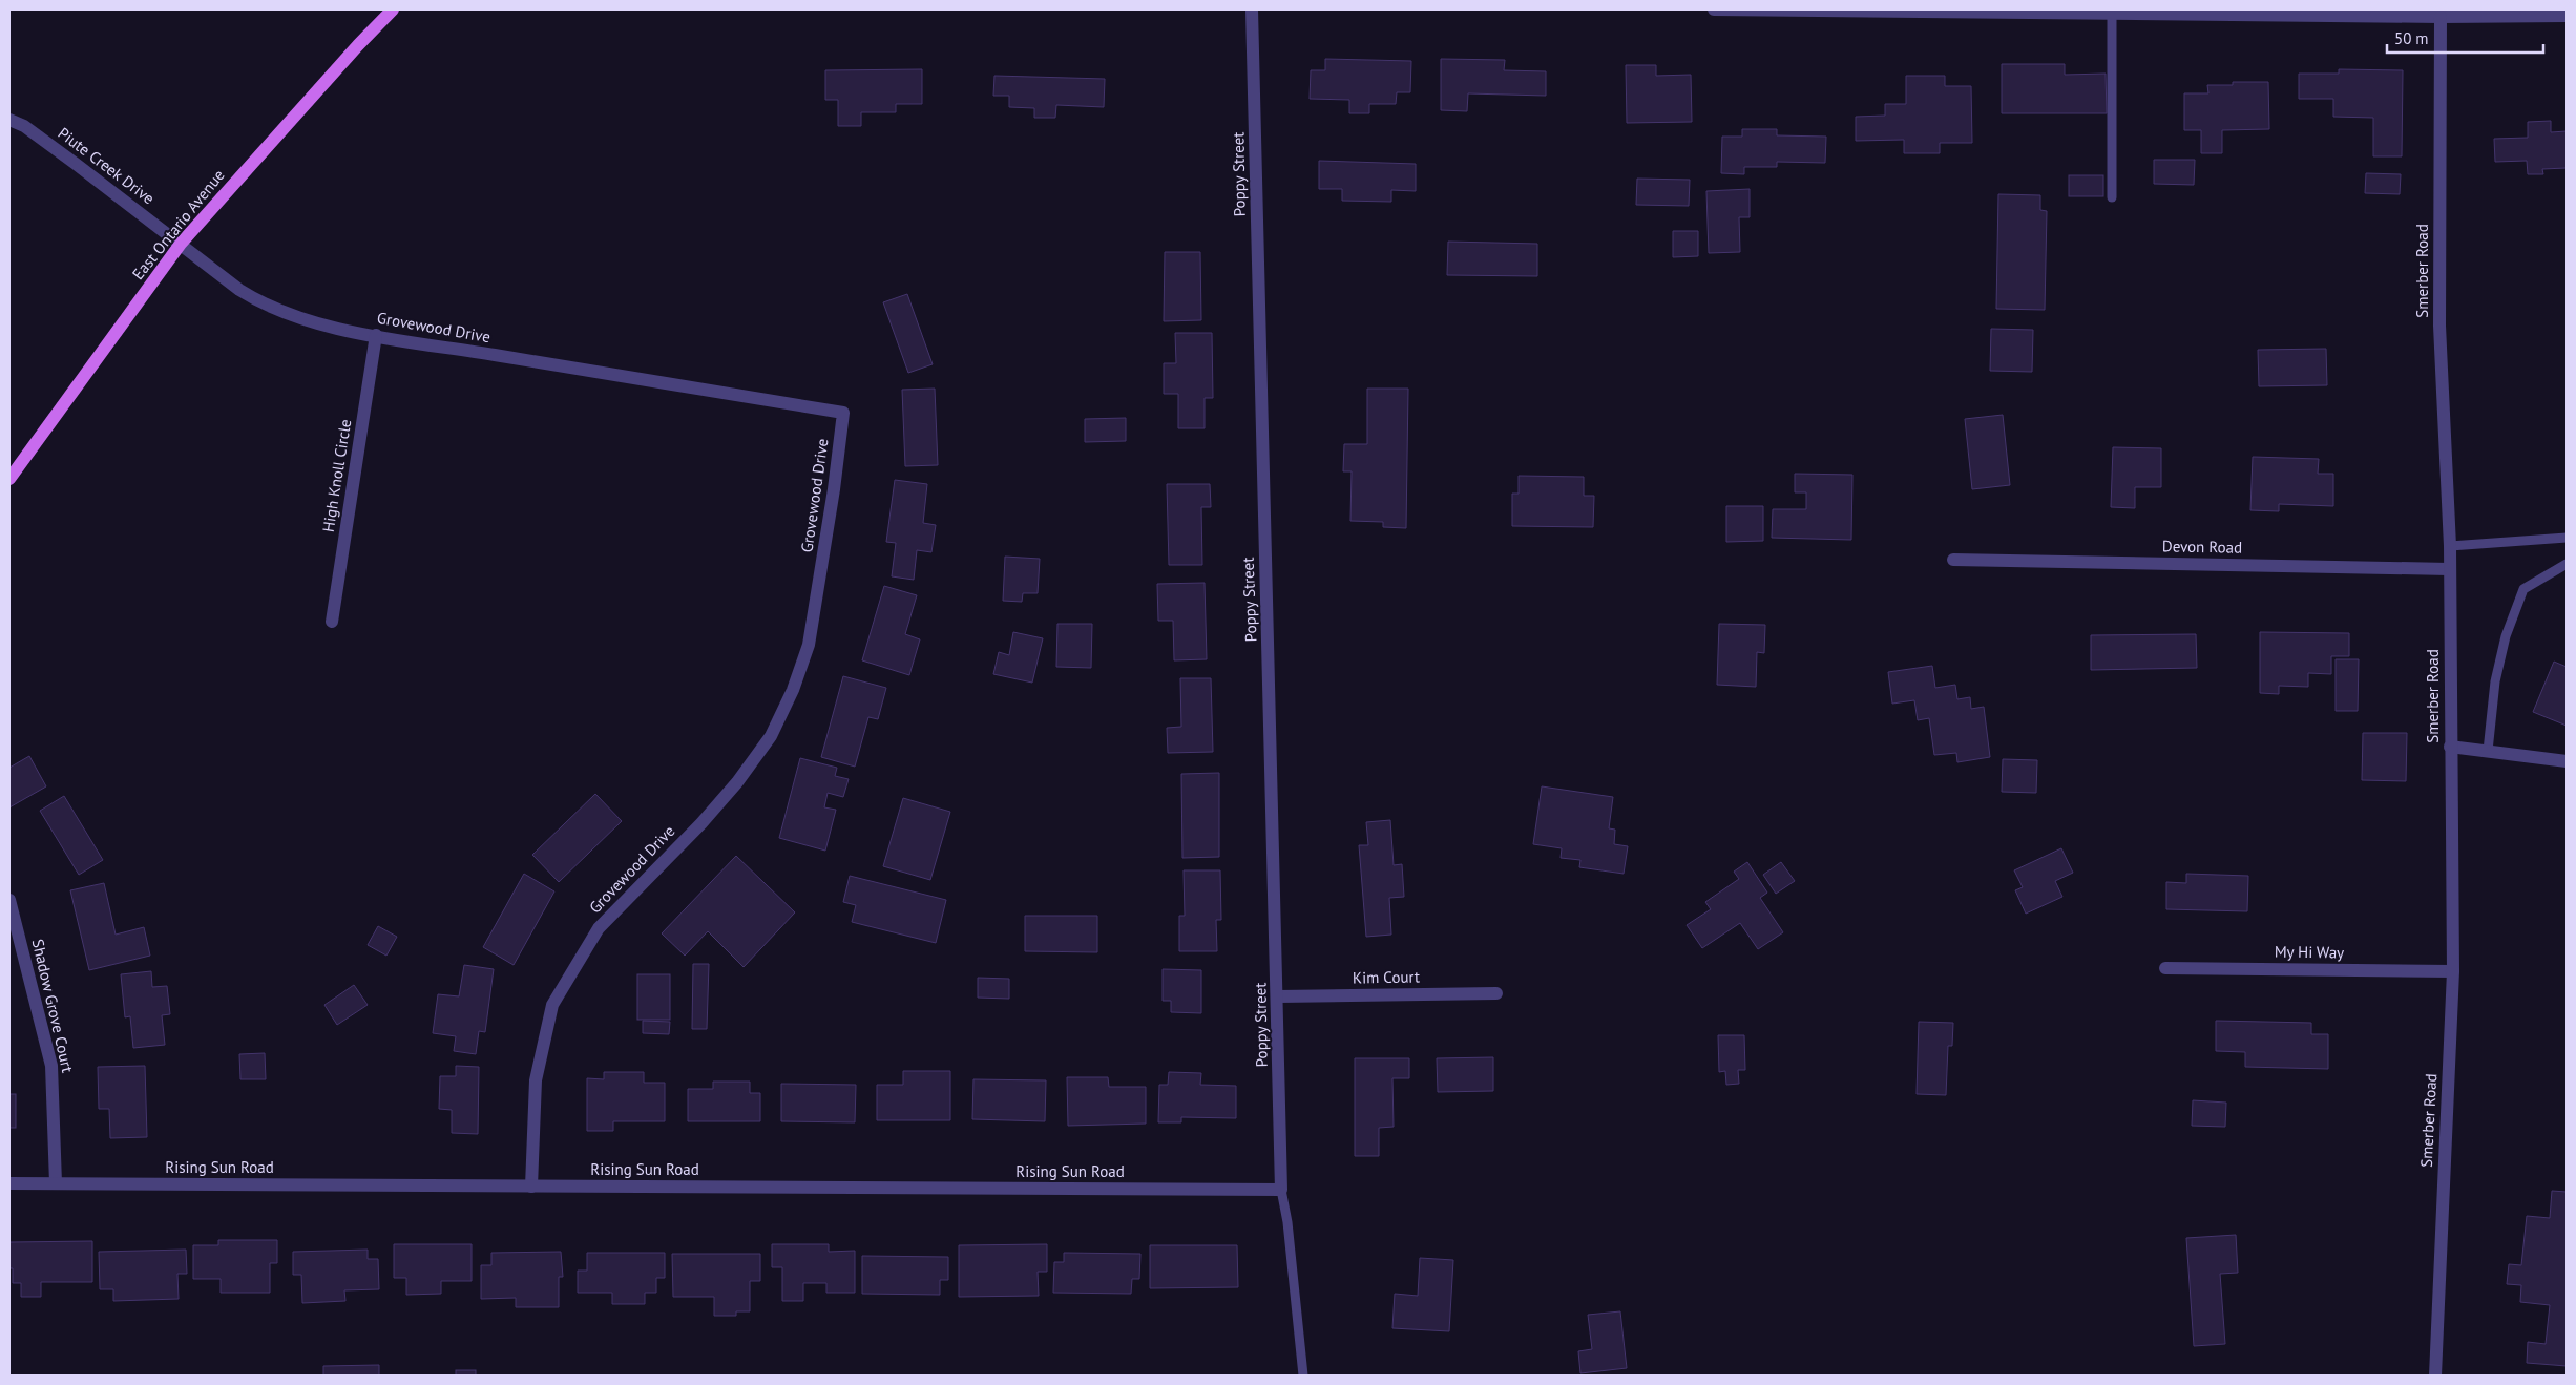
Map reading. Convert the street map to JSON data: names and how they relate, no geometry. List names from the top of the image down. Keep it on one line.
{"streets":{"main road":["East Ontario Avenue"],"street":["Piute Creek Drive","Poppy Street","Smerber Road","Grovewood Drive","High Knoll Circle","Devon Road","My Hi Way","Kim Court","Shadow Grove Court","Rising Sun Road"]},"crossings":[["Piute Creek Drive","East Ontario Avenue"],["Piute Creek Drive","Grovewood Drive"],["Poppy Street","Kim Court"],["Poppy Street","Rising Sun Road"],["East Ontario Avenue","Grovewood Drive"],["Smerber Road","Devon Road"],["Smerber Road","My Hi Way"],["Grovewood Drive","High Knoll Circle"],["Grovewood Drive","Rising Sun Road"],["Shadow Grove Court","Rising Sun Road"]],"scale_bar":"50 m"}
